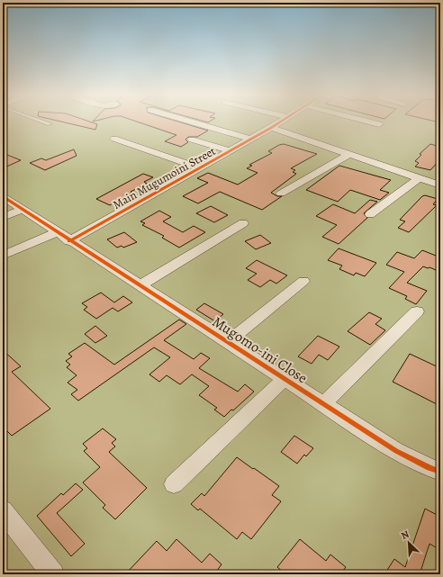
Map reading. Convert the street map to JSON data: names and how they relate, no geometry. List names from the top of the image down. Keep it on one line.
{"streets":{"street":["Main Mugumoini Street","Mugomo-ini Close"]},"crossings":[["Main Mugumoini Street","Mugomo-ini Close"]],"north":"top left"}
